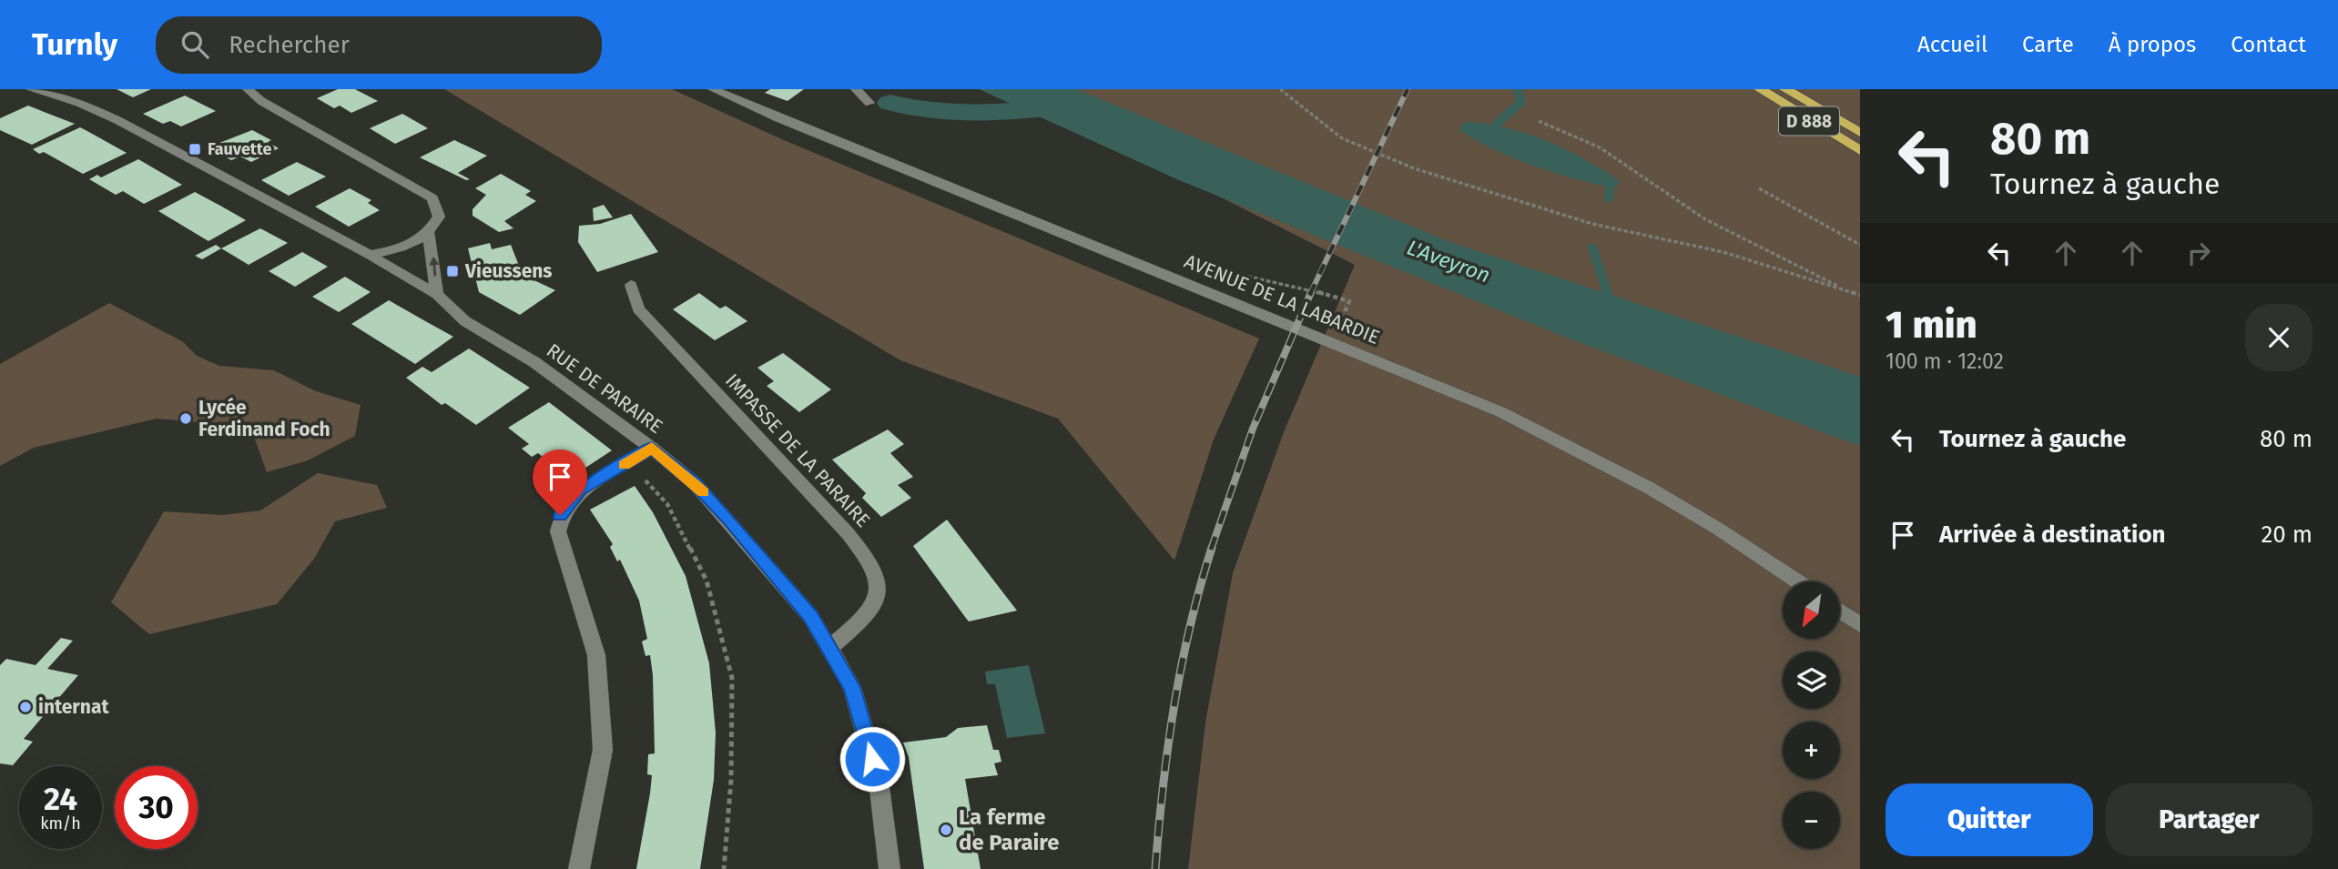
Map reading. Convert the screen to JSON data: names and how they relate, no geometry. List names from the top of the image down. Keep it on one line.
{"streets":{"highway":["D 888"],"street":["AVENUE DE LA LABARDIE","RUE DE PARAIRE","IMPASSE DE LA PARAIRE"]},"crossings":[["RUE DE PARAIRE","IMPASSE DE LA PARAIRE"]],"water":["L'Aveyron"],"places":{"transit":["Fauvette","Vieussens"],"other":["Lycée Ferdinand Foch","internat","La ferme de Paraire"]},"north":"bottom left","page":{"header":"Turnly","search":"Rechercher","nav":["Accueil","Carte","À propos","Contact"],"turn":["80 m","Tournez à gauche"],"heading":["1 min","100 m · 12:02"],"list":[{"name":"Tournez à gauche","value":"80 m"},{"name":"Arrivée à destination","value":"20 m"}],"map_buttons":["+","−"],"speed":"24 km/h","limit":"30","buttons":["Quitter","Partager"]}}
